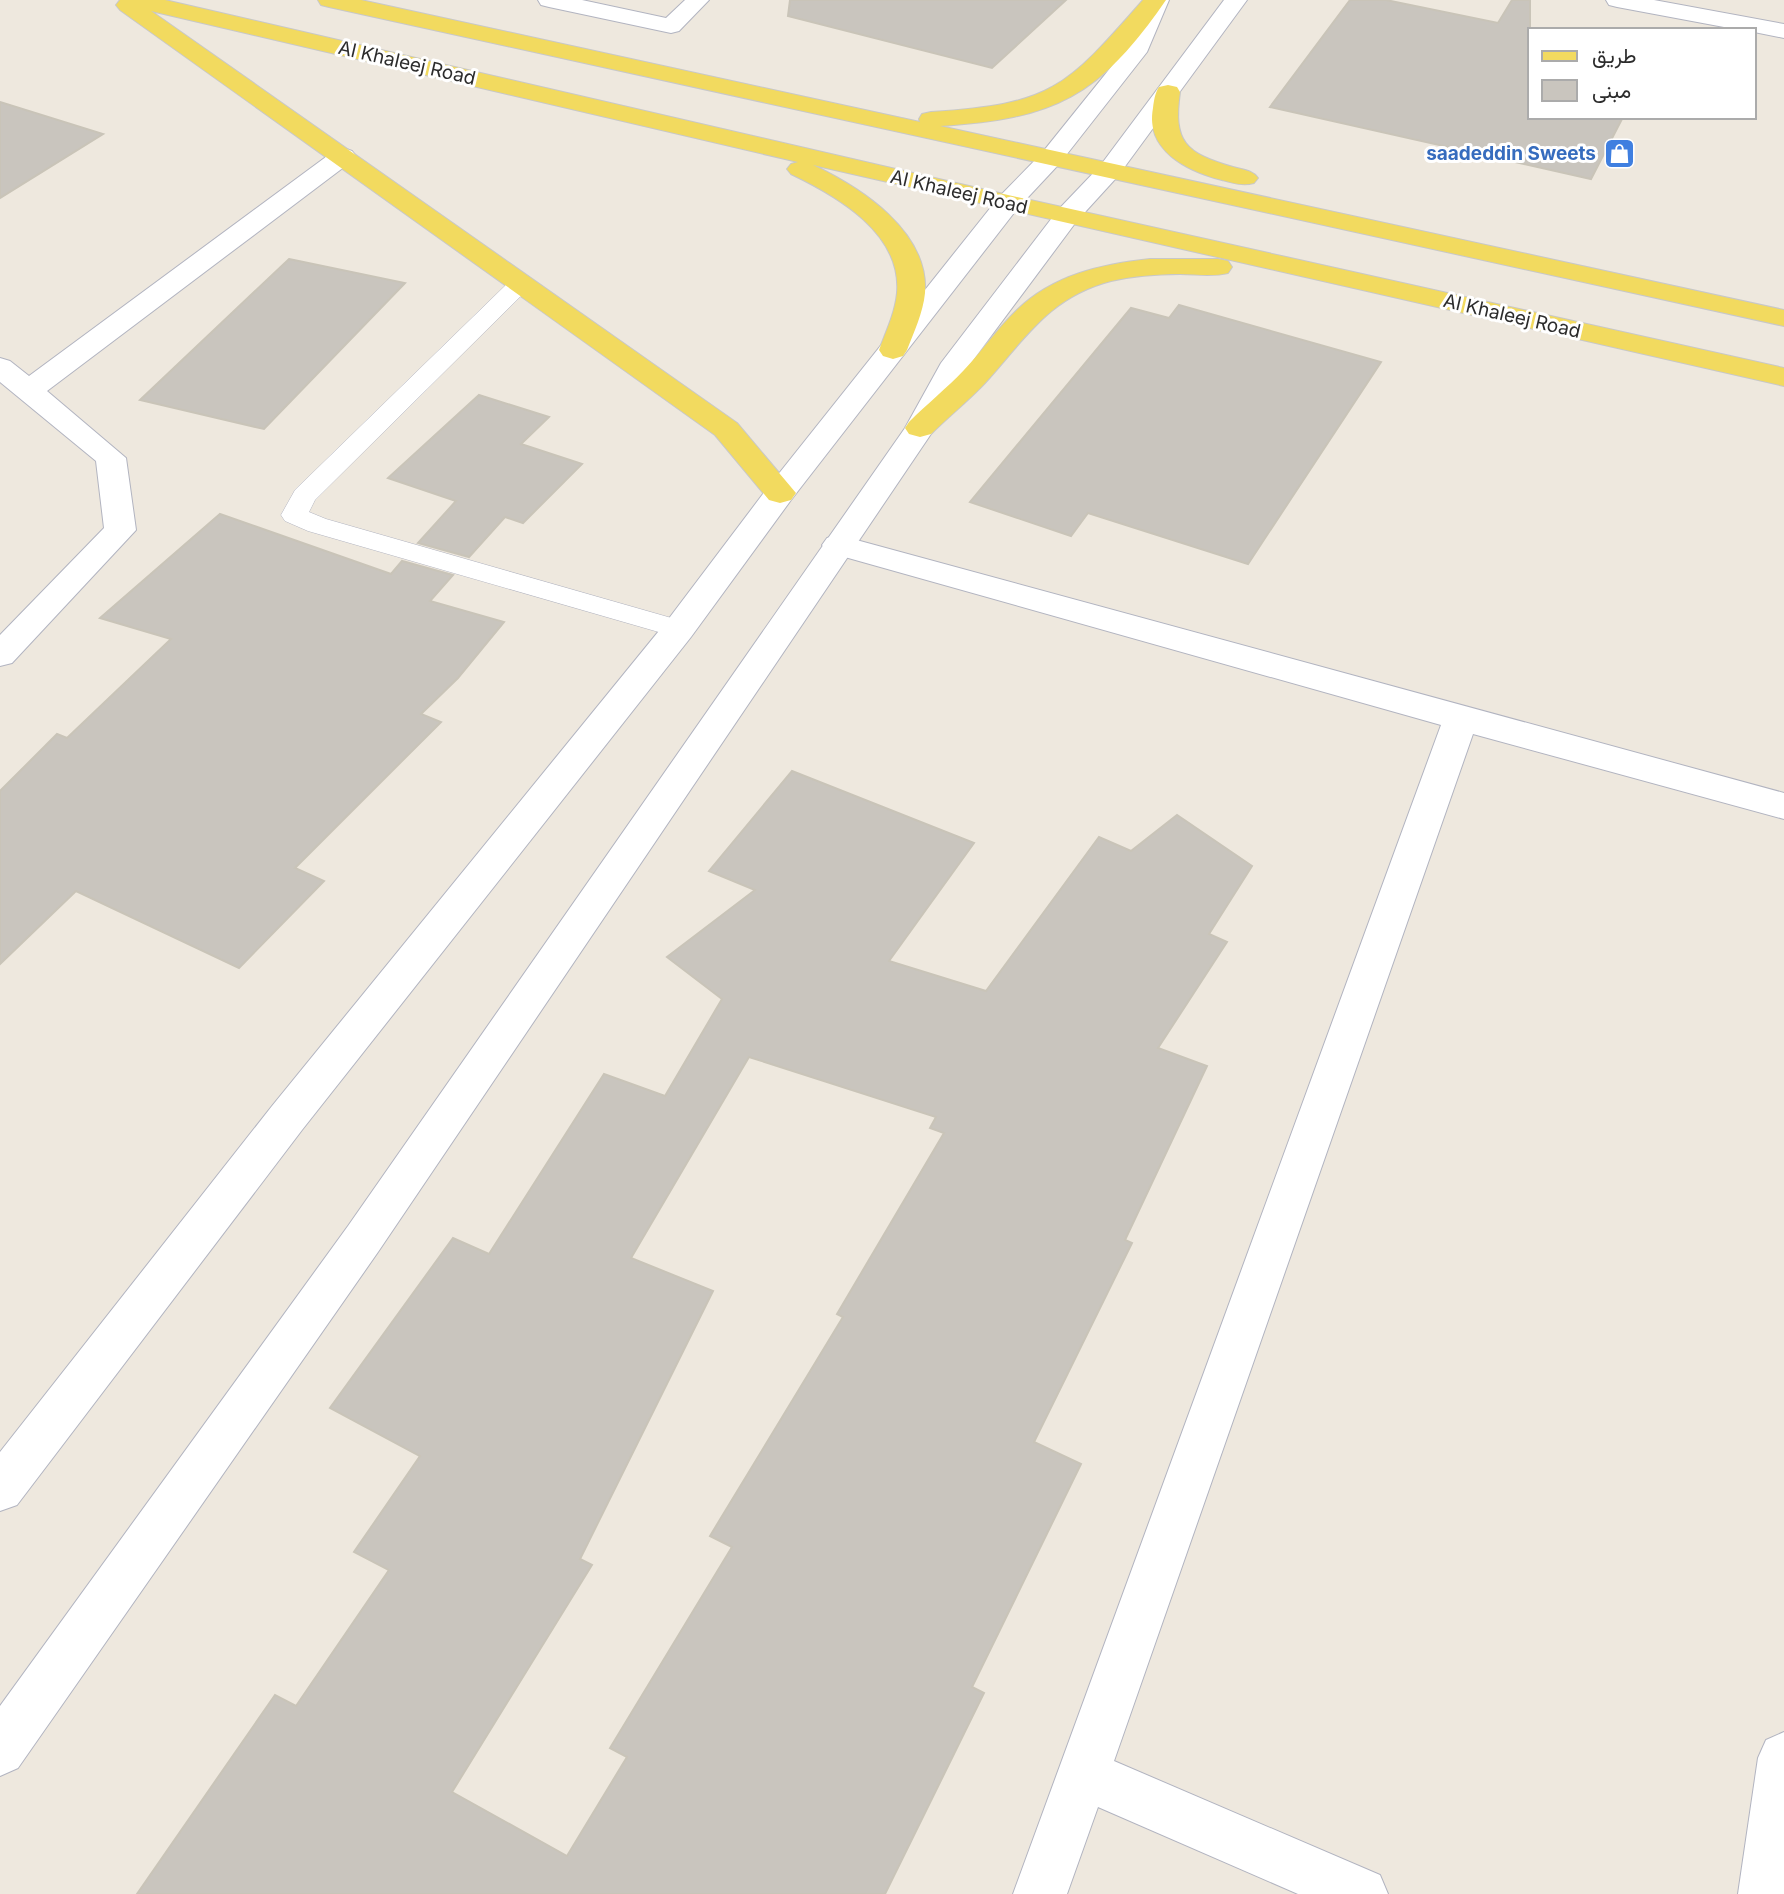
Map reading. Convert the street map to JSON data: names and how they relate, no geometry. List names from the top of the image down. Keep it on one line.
{"streets":{"main road":["Al Khaleej Road"]},"places":{"shop":["saadeddin Sweets"]},"legend":["طريق","مبنى"]}
